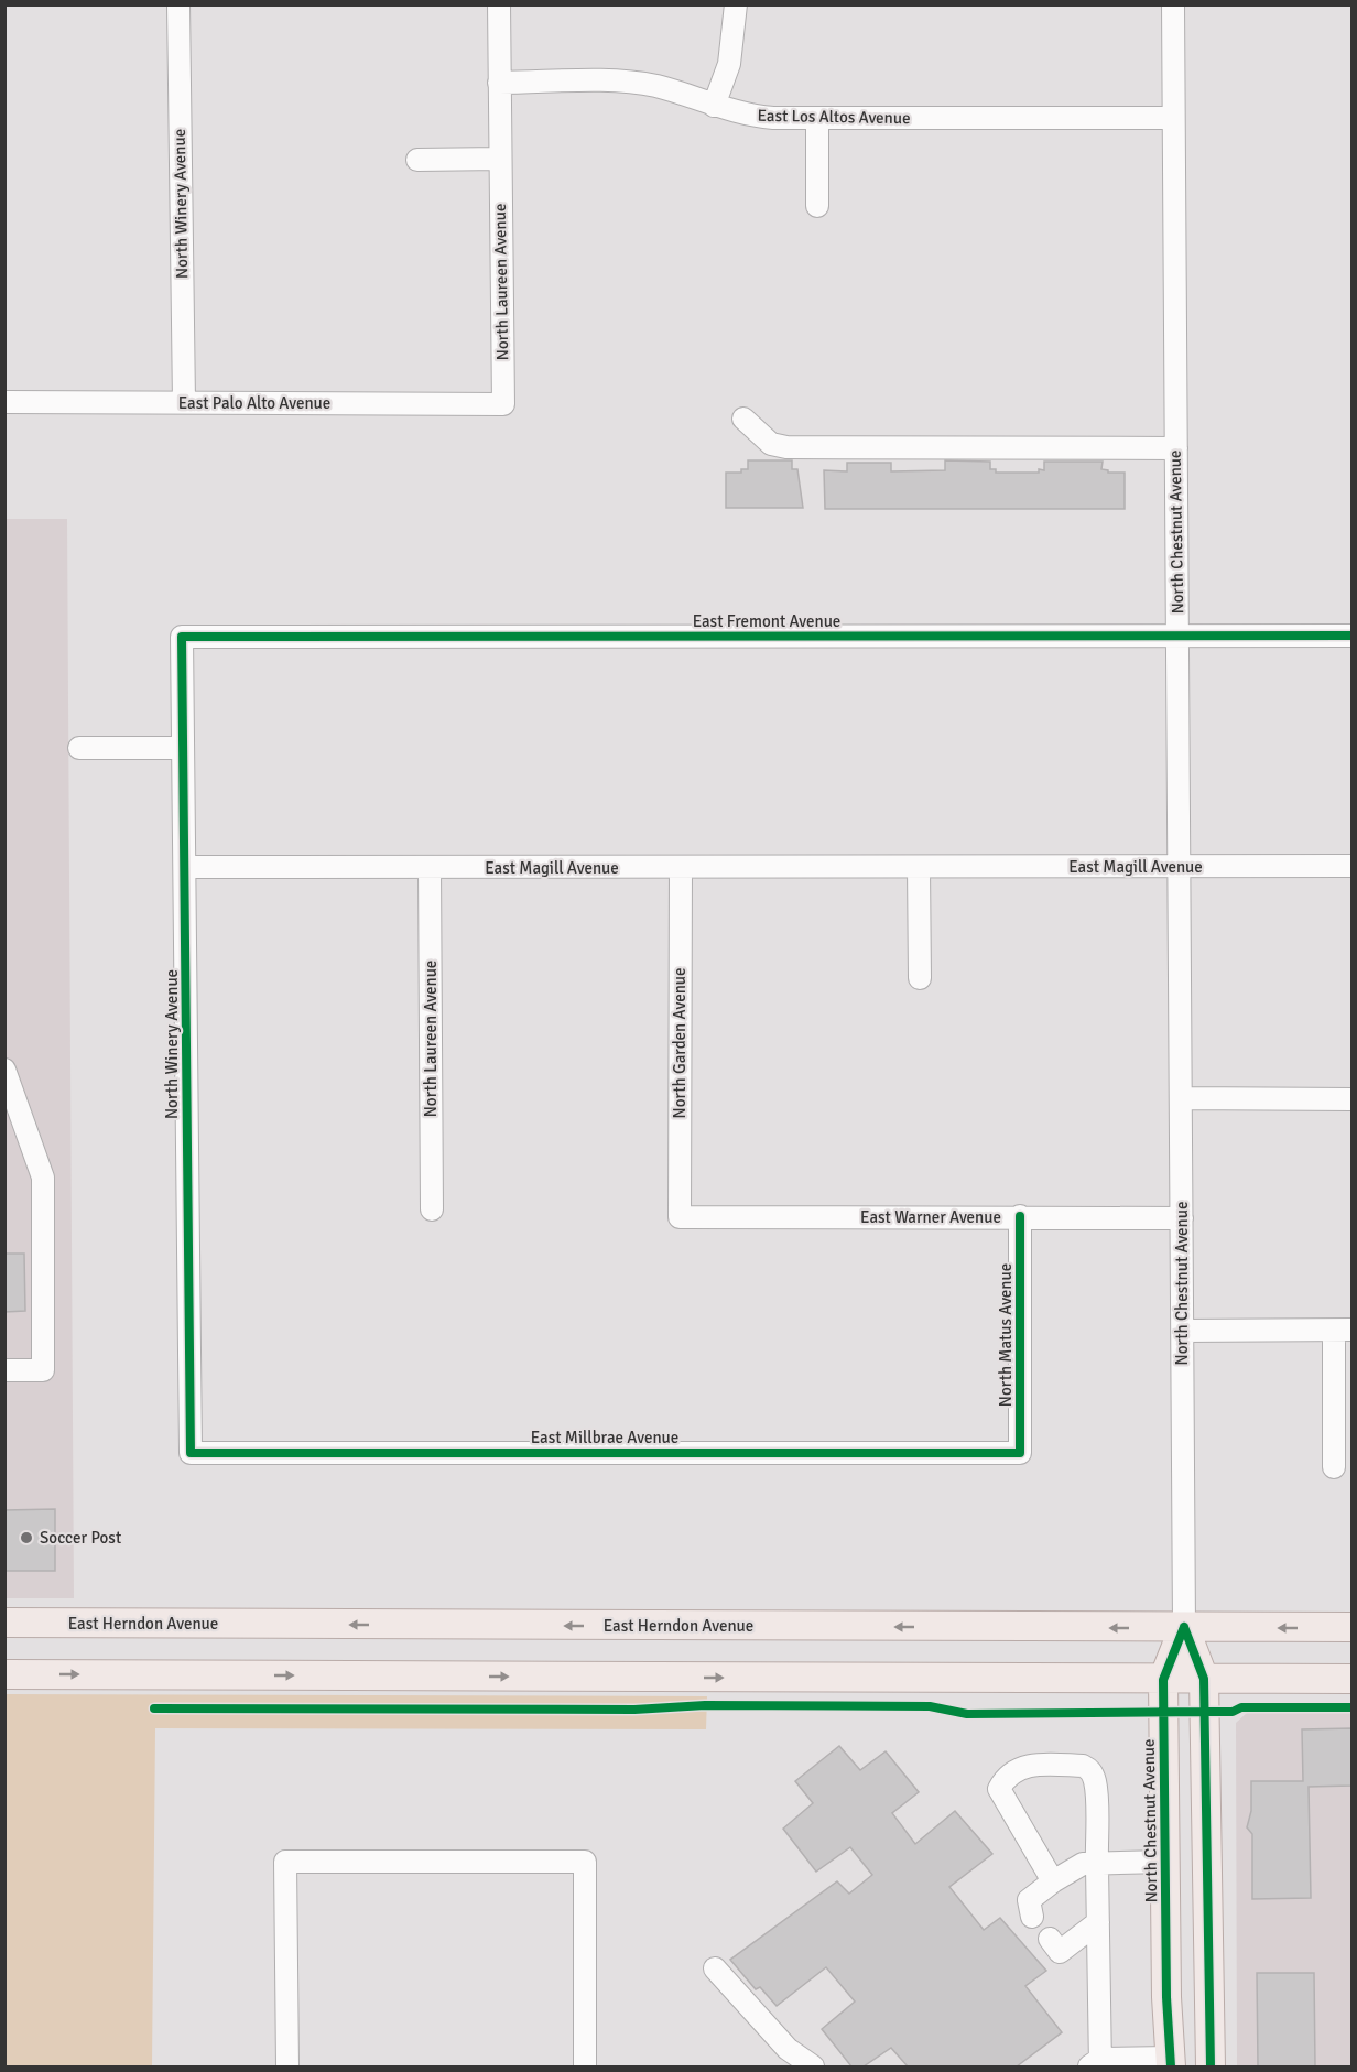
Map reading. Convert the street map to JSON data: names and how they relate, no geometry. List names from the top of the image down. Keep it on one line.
{"streets":{"main road":["North Chestnut Avenue","East Herndon Avenue"],"street":["East Los Altos Avenue","North Winery Avenue","North Laureen Avenue","East Palo Alto Avenue","East Fremont Avenue","East Magill Avenue","North Garden Avenue","East Warner Avenue","North Matus Avenue","East Millbrae Avenue"]},"crossings":[["East Los Altos Avenue","North Laureen Avenue"],["East Los Altos Avenue","North Chestnut Avenue"],["North Winery Avenue","East Palo Alto Avenue"],["North Winery Avenue","East Fremont Avenue"],["North Winery Avenue","East Magill Avenue"],["North Winery Avenue","East Millbrae Avenue"],["North Laureen Avenue","East Palo Alto Avenue"],["North Laureen Avenue","East Magill Avenue"],["North Chestnut Avenue","East Fremont Avenue"],["North Chestnut Avenue","East Magill Avenue"],["North Chestnut Avenue","East Warner Avenue"],["North Chestnut Avenue","East Herndon Avenue"],["East Magill Avenue","North Garden Avenue"],["North Garden Avenue","East Warner Avenue"],["East Warner Avenue","North Matus Avenue"],["North Matus Avenue","East Millbrae Avenue"]],"places":["Soccer Post"]}
